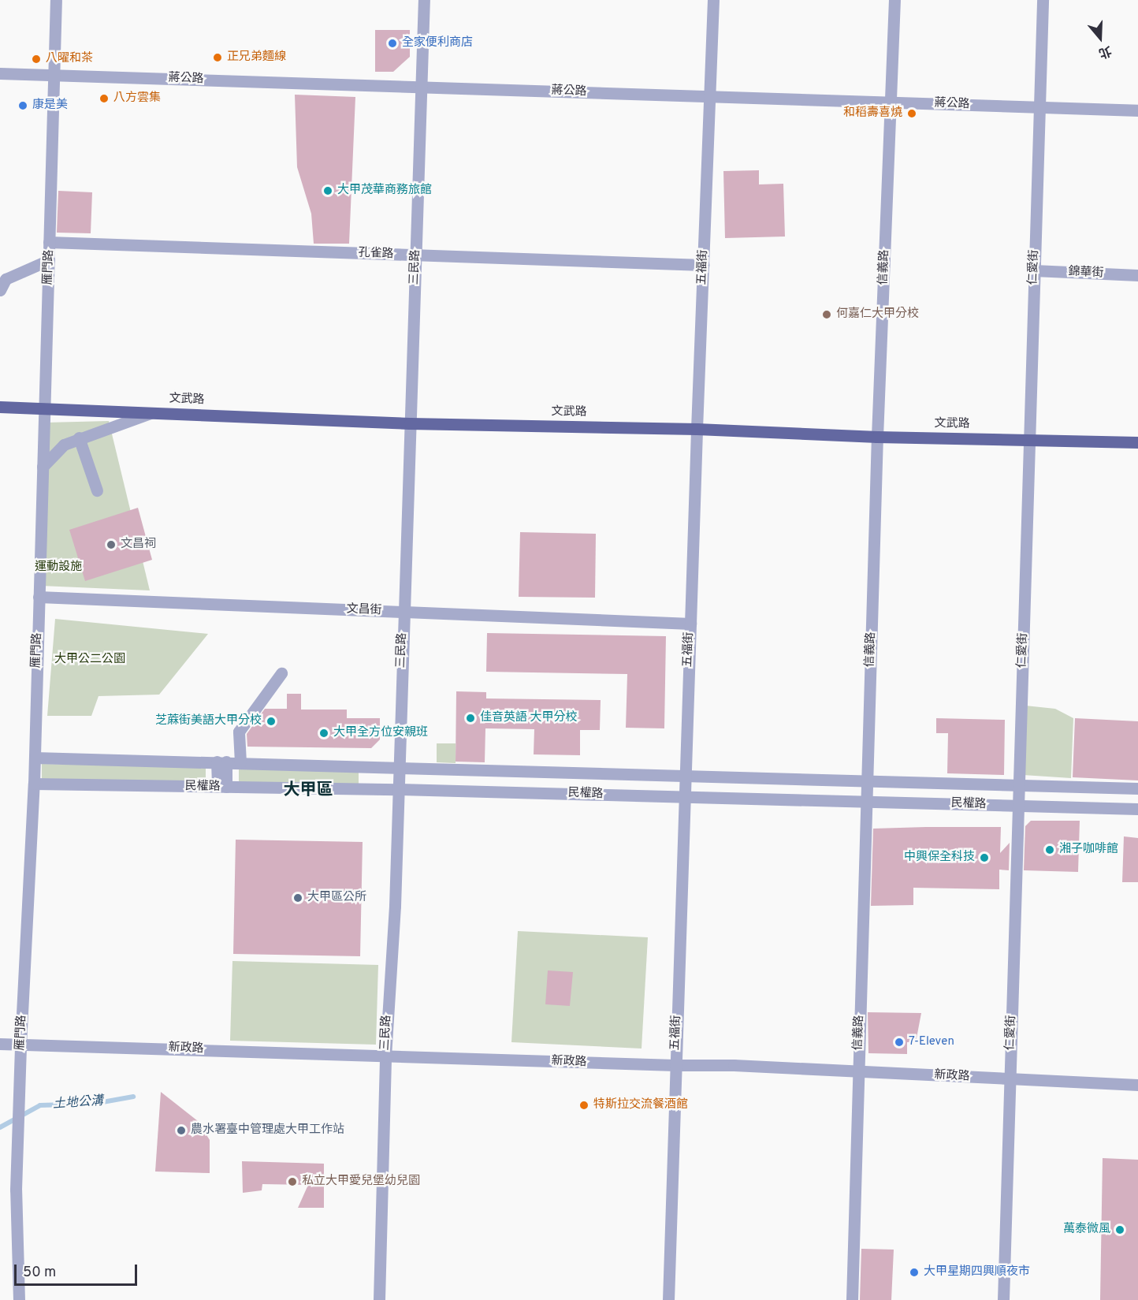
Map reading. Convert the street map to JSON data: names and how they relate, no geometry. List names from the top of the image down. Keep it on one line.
{"streets":{"main road":["文武路"],"street":["蔣公路","孔雀路","雁門路","三民路","五福街","信義路","仁愛街","錦華街","文昌街","民權路","新政路"]},"crossings":[["蔣公路","雁門路"],["蔣公路","三民路"],["蔣公路","五福街"],["蔣公路","信義路"],["蔣公路","仁愛街"],["孔雀路","雁門路"],["孔雀路","三民路"],["孔雀路","五福街"],["雁門路","文武路"],["雁門路","文昌街"],["雁門路","民權路"],["雁門路","新政路"],["三民路","文武路"],["三民路","文昌街"],["三民路","民權路"],["三民路","新政路"],["五福街","文武路"],["五福街","文昌街"],["五福街","民權路"],["五福街","新政路"],["信義路","文武路"],["信義路","民權路"],["信義路","新政路"],["仁愛街","錦華街"],["仁愛街","文武路"],["仁愛街","民權路"],["仁愛街","新政路"]],"districts":["大甲區"],"water":["土地公溝"],"parks":["運動設施","大甲公二公園"],"places":["全家便利商店","正兄弟麵線","八曜和茶","八方雲集","康是美","和稻壽喜燒","大甲茂華商務旅館","何嘉仁大甲分校","文昌祠","佳音英語 大甲分校","芝蔴街美語大甲分校","大甲全方位安親班","湘子咖啡館","中興保全科技","大甲區公所","7-Eleven","特斯拉交流餐酒館","農水署臺中管理處大甲工作站","私立大甲愛兒堡幼兒園","萬泰微風","大甲星期四興順夜市"],"scale_bar":"50 m","north":"bottom"}
